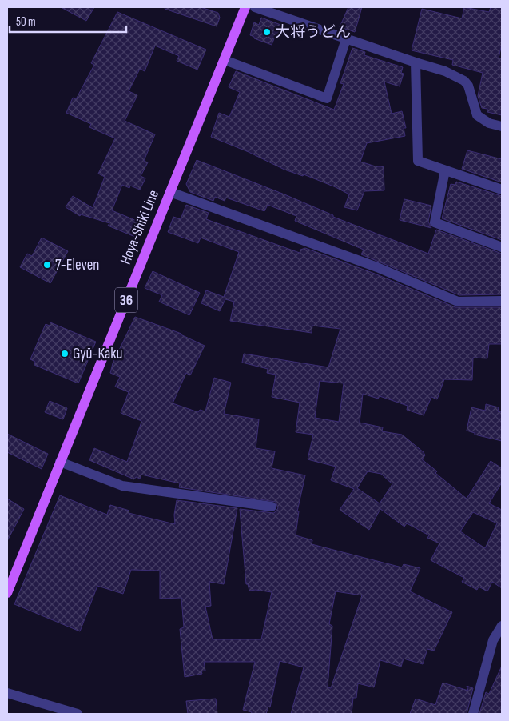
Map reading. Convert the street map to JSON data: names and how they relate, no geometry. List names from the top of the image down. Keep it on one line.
{"streets":{"main road":["Hoya-Shiki Line","36"]},"places":["大将うどん","7-Eleven","Gyū-Kaku"],"scale_bar":"50 m"}
